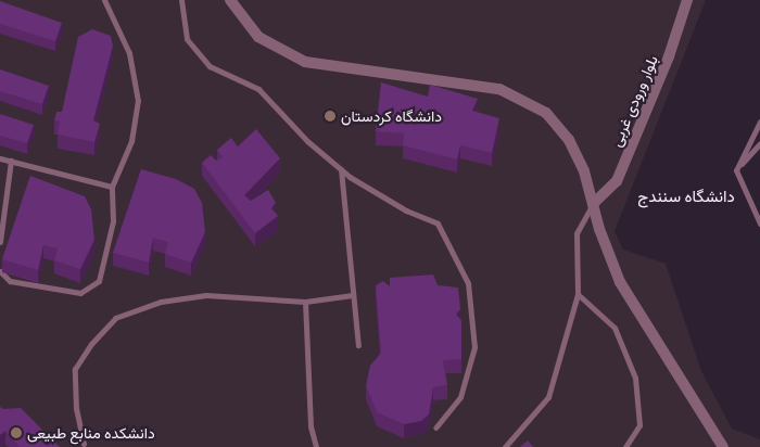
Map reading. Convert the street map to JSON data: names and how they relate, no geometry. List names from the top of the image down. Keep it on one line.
{"streets":{"street":["بلوار ورودی غربی"]},"districts":["دانشگاه سنندج"],"places":["دانشگاه کردستان","دانشکده منابع طبیعی"]}
